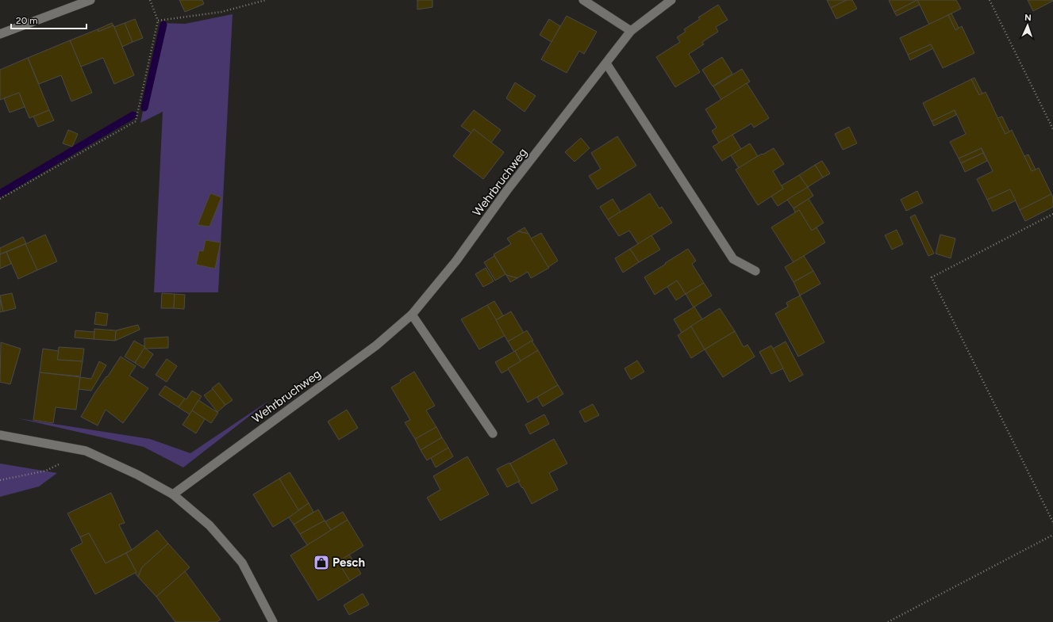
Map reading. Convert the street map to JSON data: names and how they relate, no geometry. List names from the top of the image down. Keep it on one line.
{"streets":{"street":["Wehrbruchweg"]},"places":{"shop":["Pesch"]},"scale_bar":"20 m","north":"top"}
